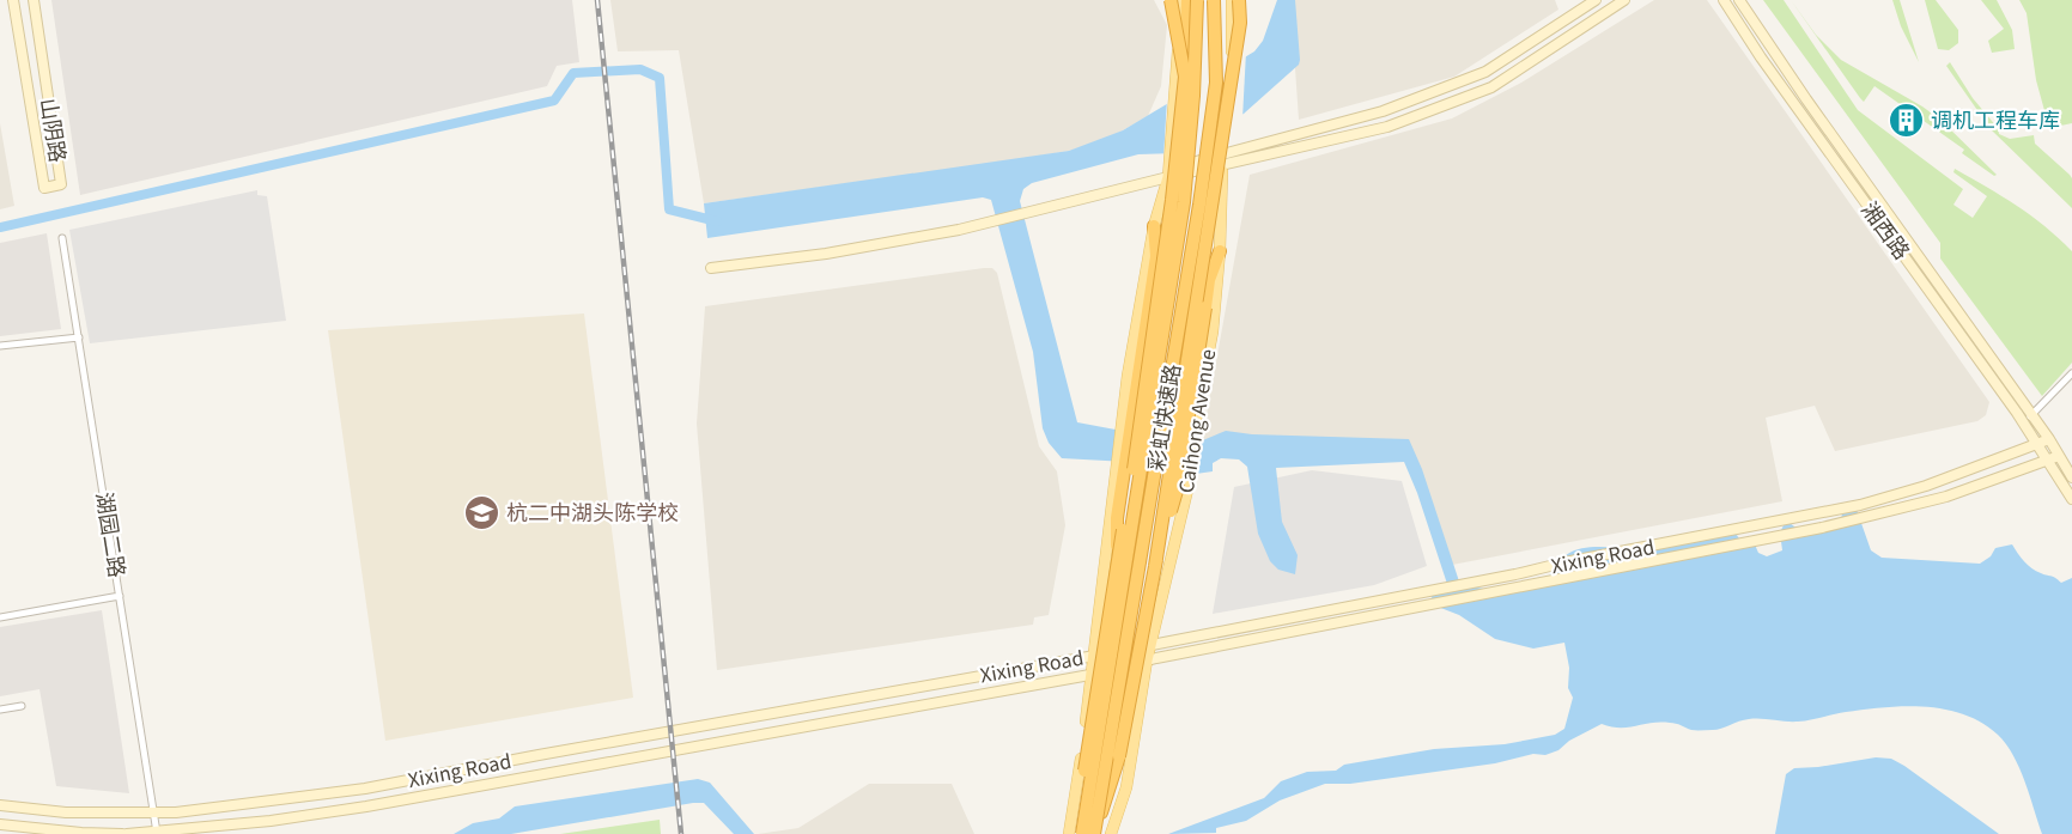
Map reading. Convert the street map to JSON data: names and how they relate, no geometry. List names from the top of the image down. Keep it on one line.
{"streets":{"highway":["彩虹快速路"],"main road":["山阴路","湘西路","Caihong Avenue","Xixing Road"],"street":["湖园二路"]},"crossings":[["湘西路","Xixing Road"],["Caihong Avenue","Xixing Road"],["湖园二路","Xixing Road"]],"places":{"building":["调机工程车库"],"school or university":["杭二中湖头陈学校"]}}
